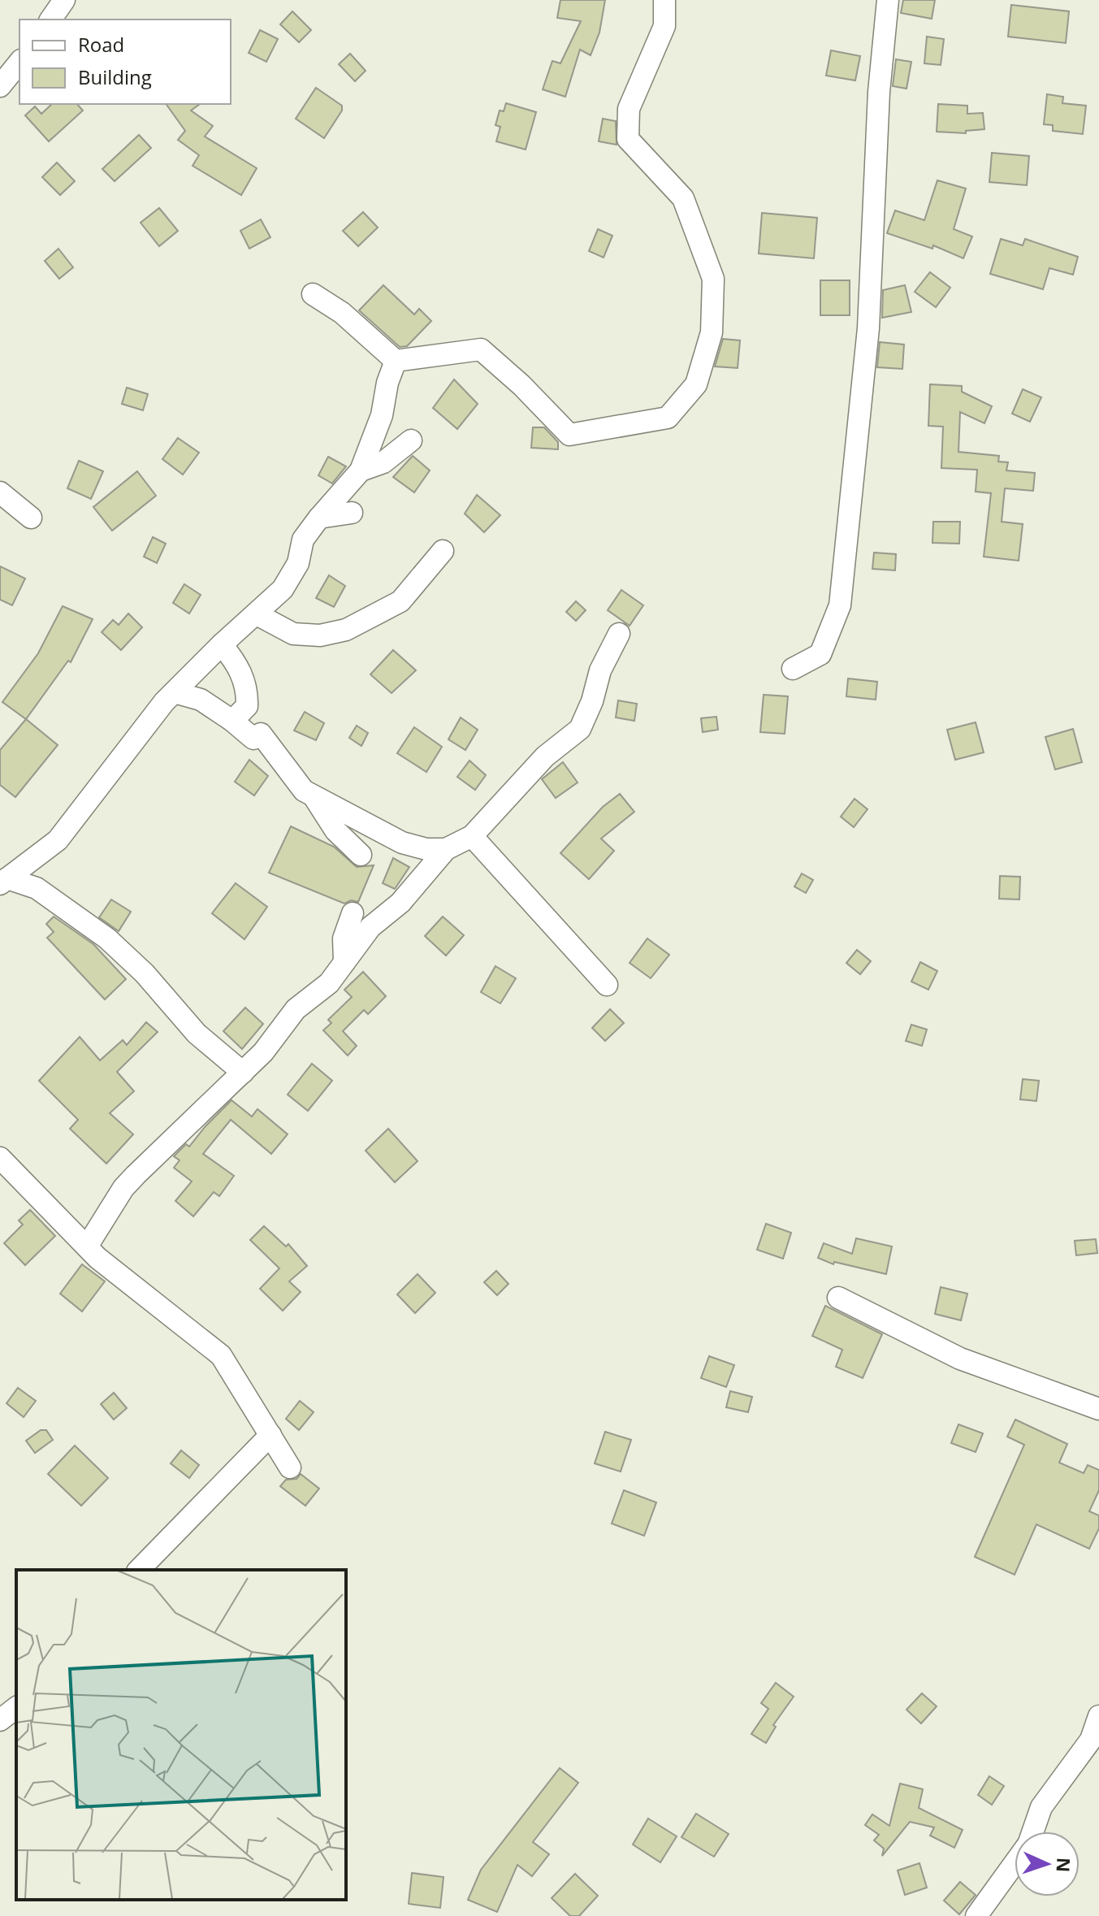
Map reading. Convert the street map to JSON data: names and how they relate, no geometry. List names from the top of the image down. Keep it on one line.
{"legend":["Road","Building"],"north":"right"}
